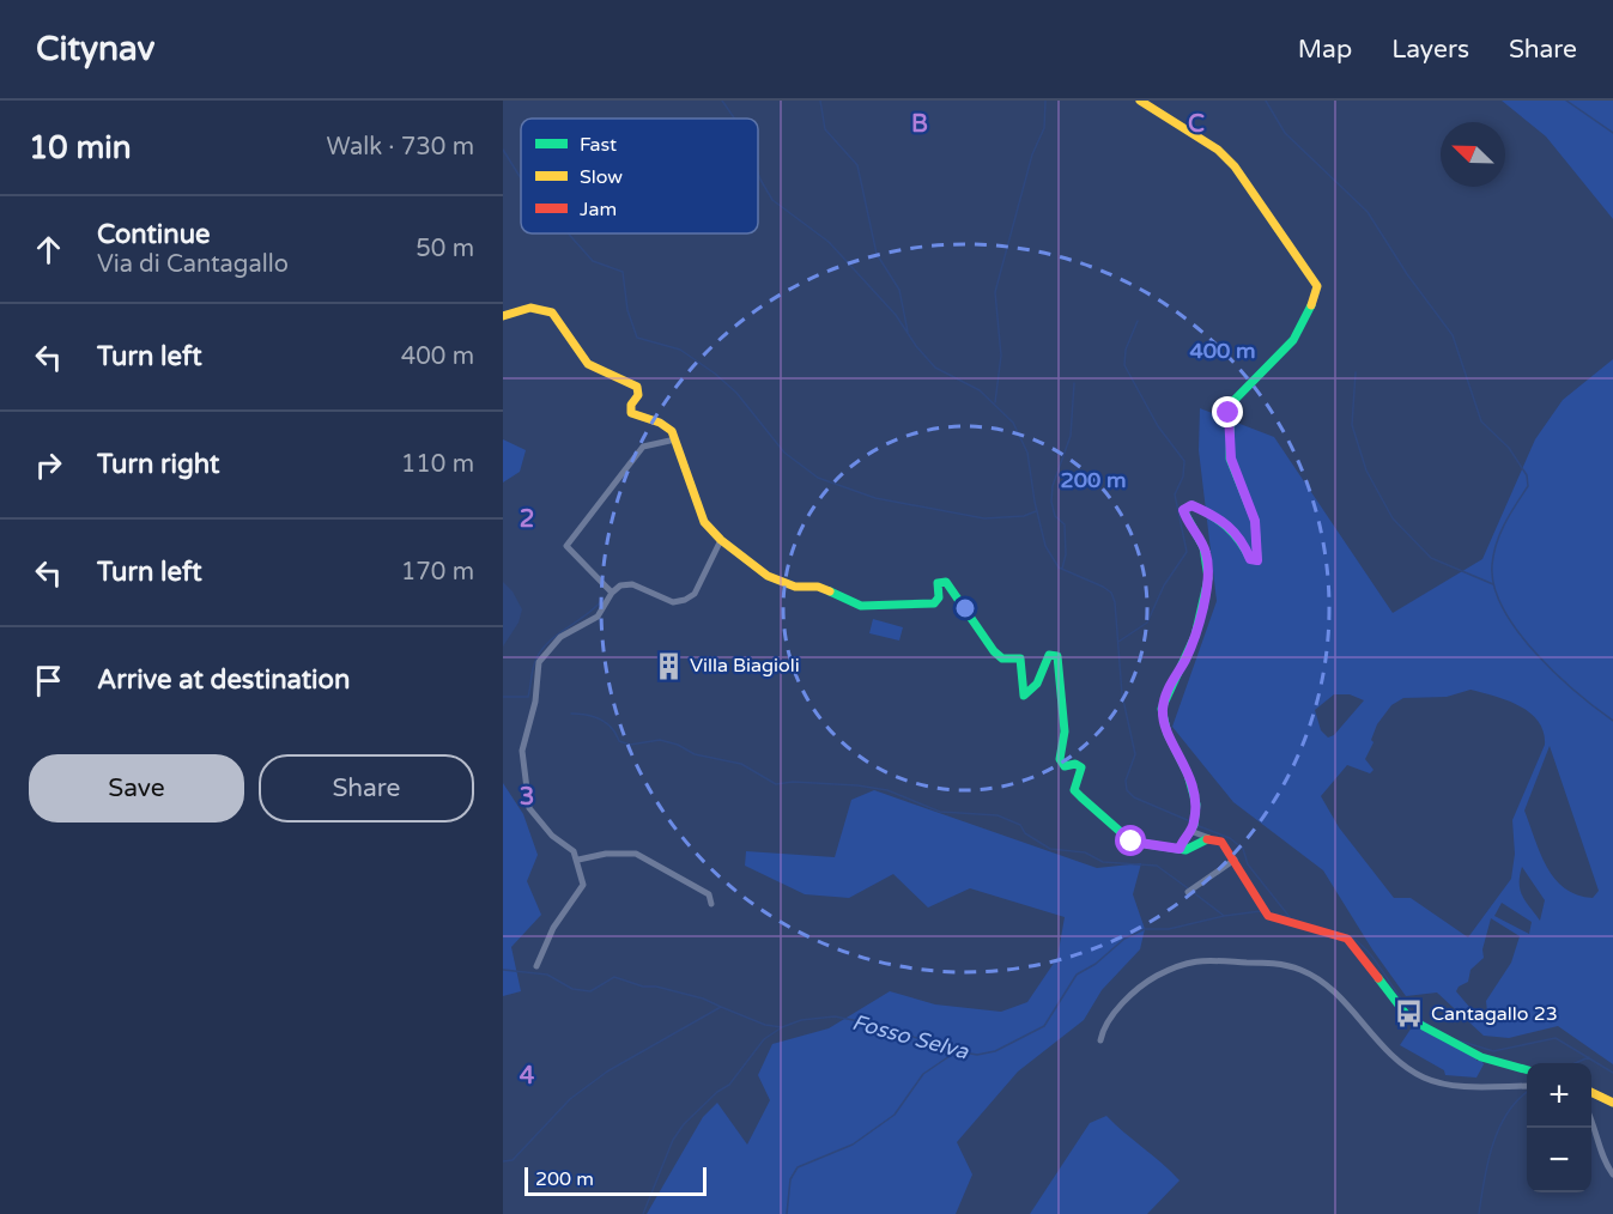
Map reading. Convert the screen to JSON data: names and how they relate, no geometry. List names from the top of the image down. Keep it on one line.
{"water":["Fosso Selva"],"places":{"building":["Villa Biagioli"],"bus stop":["Cantagallo 23"]},"legend":["Fast","Slow","Jam"],"scale_bar":"200 m","north":"top left","page":{"header":"Citynav","nav":["Map","Layers","Share"],"heading":["10 min","Walk · 730 m"],"list":[["Continue","Via di Cantagallo","50 m"],["Turn left","400 m"],["Turn right","110 m"],["Turn left","170 m"],"Arrive at destination"],"buttons":["Save","Share"],"map_buttons":["+","−"],"scale":"200 m"},"grid":{"columns":["B","C"],"rows":["2","3","4"]},"rings":["400 m","200 m"]}
